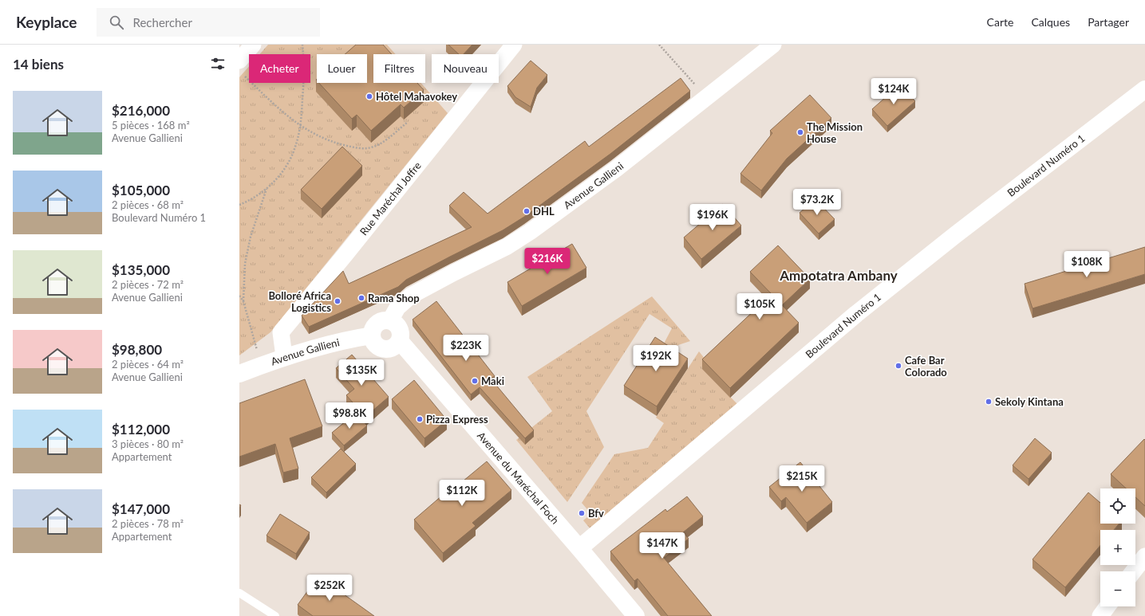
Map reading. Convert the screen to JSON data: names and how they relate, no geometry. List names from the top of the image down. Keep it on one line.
{"streets":{"main road":["Boulevard Numéro 1","Avenue Gallieni","Avenue du Maréchal Foch"],"street":["Rue Maréchal Joffre"]},"crossings":[["Boulevard Numéro 1","Avenue du Maréchal Foch"],["Avenue Gallieni","Rue Maréchal Joffre"],["Avenue Gallieni","Avenue du Maréchal Foch"]],"districts":["Ampotatra Ambany"],"places":["Hôtel Mahavokey","The Mission House","DHL","Rama Shop","Bolloré Africa Logistics","Cafe Bar Colorado","Maki","Sekoly Kintana","Pizza Express","Bfv"],"page":{"header":"Keyplace","search":"Rechercher","nav":["Carte","Calques","Partager"],"heading":"14 biens","chip":["Acheter","Louer","Filtres","Nouveau"],"price":["$124K","$73.2K","$196K","$216K","$108K","$105K","$223K","$192K","$135K","$98.8K","$215K","$112K","$147K","$252K"],"list":[{"name":"$216,000","note":"5 pièces · 168 m² · Avenue Gallieni"},{"name":"$105,000","note":"2 pièces · 68 m² · Boulevard Numéro 1"},{"name":"$135,000","note":"2 pièces · 72 m² · Avenue Gallieni"},{"name":"$98,800","note":"2 pièces · 64 m² · Avenue Gallieni"},{"name":"$112,000","note":"3 pièces · 80 m² · Appartement"},{"name":"$147,000","note":"2 pièces · 78 m² · Appartement"}],"map_buttons":["+","−"]}}
